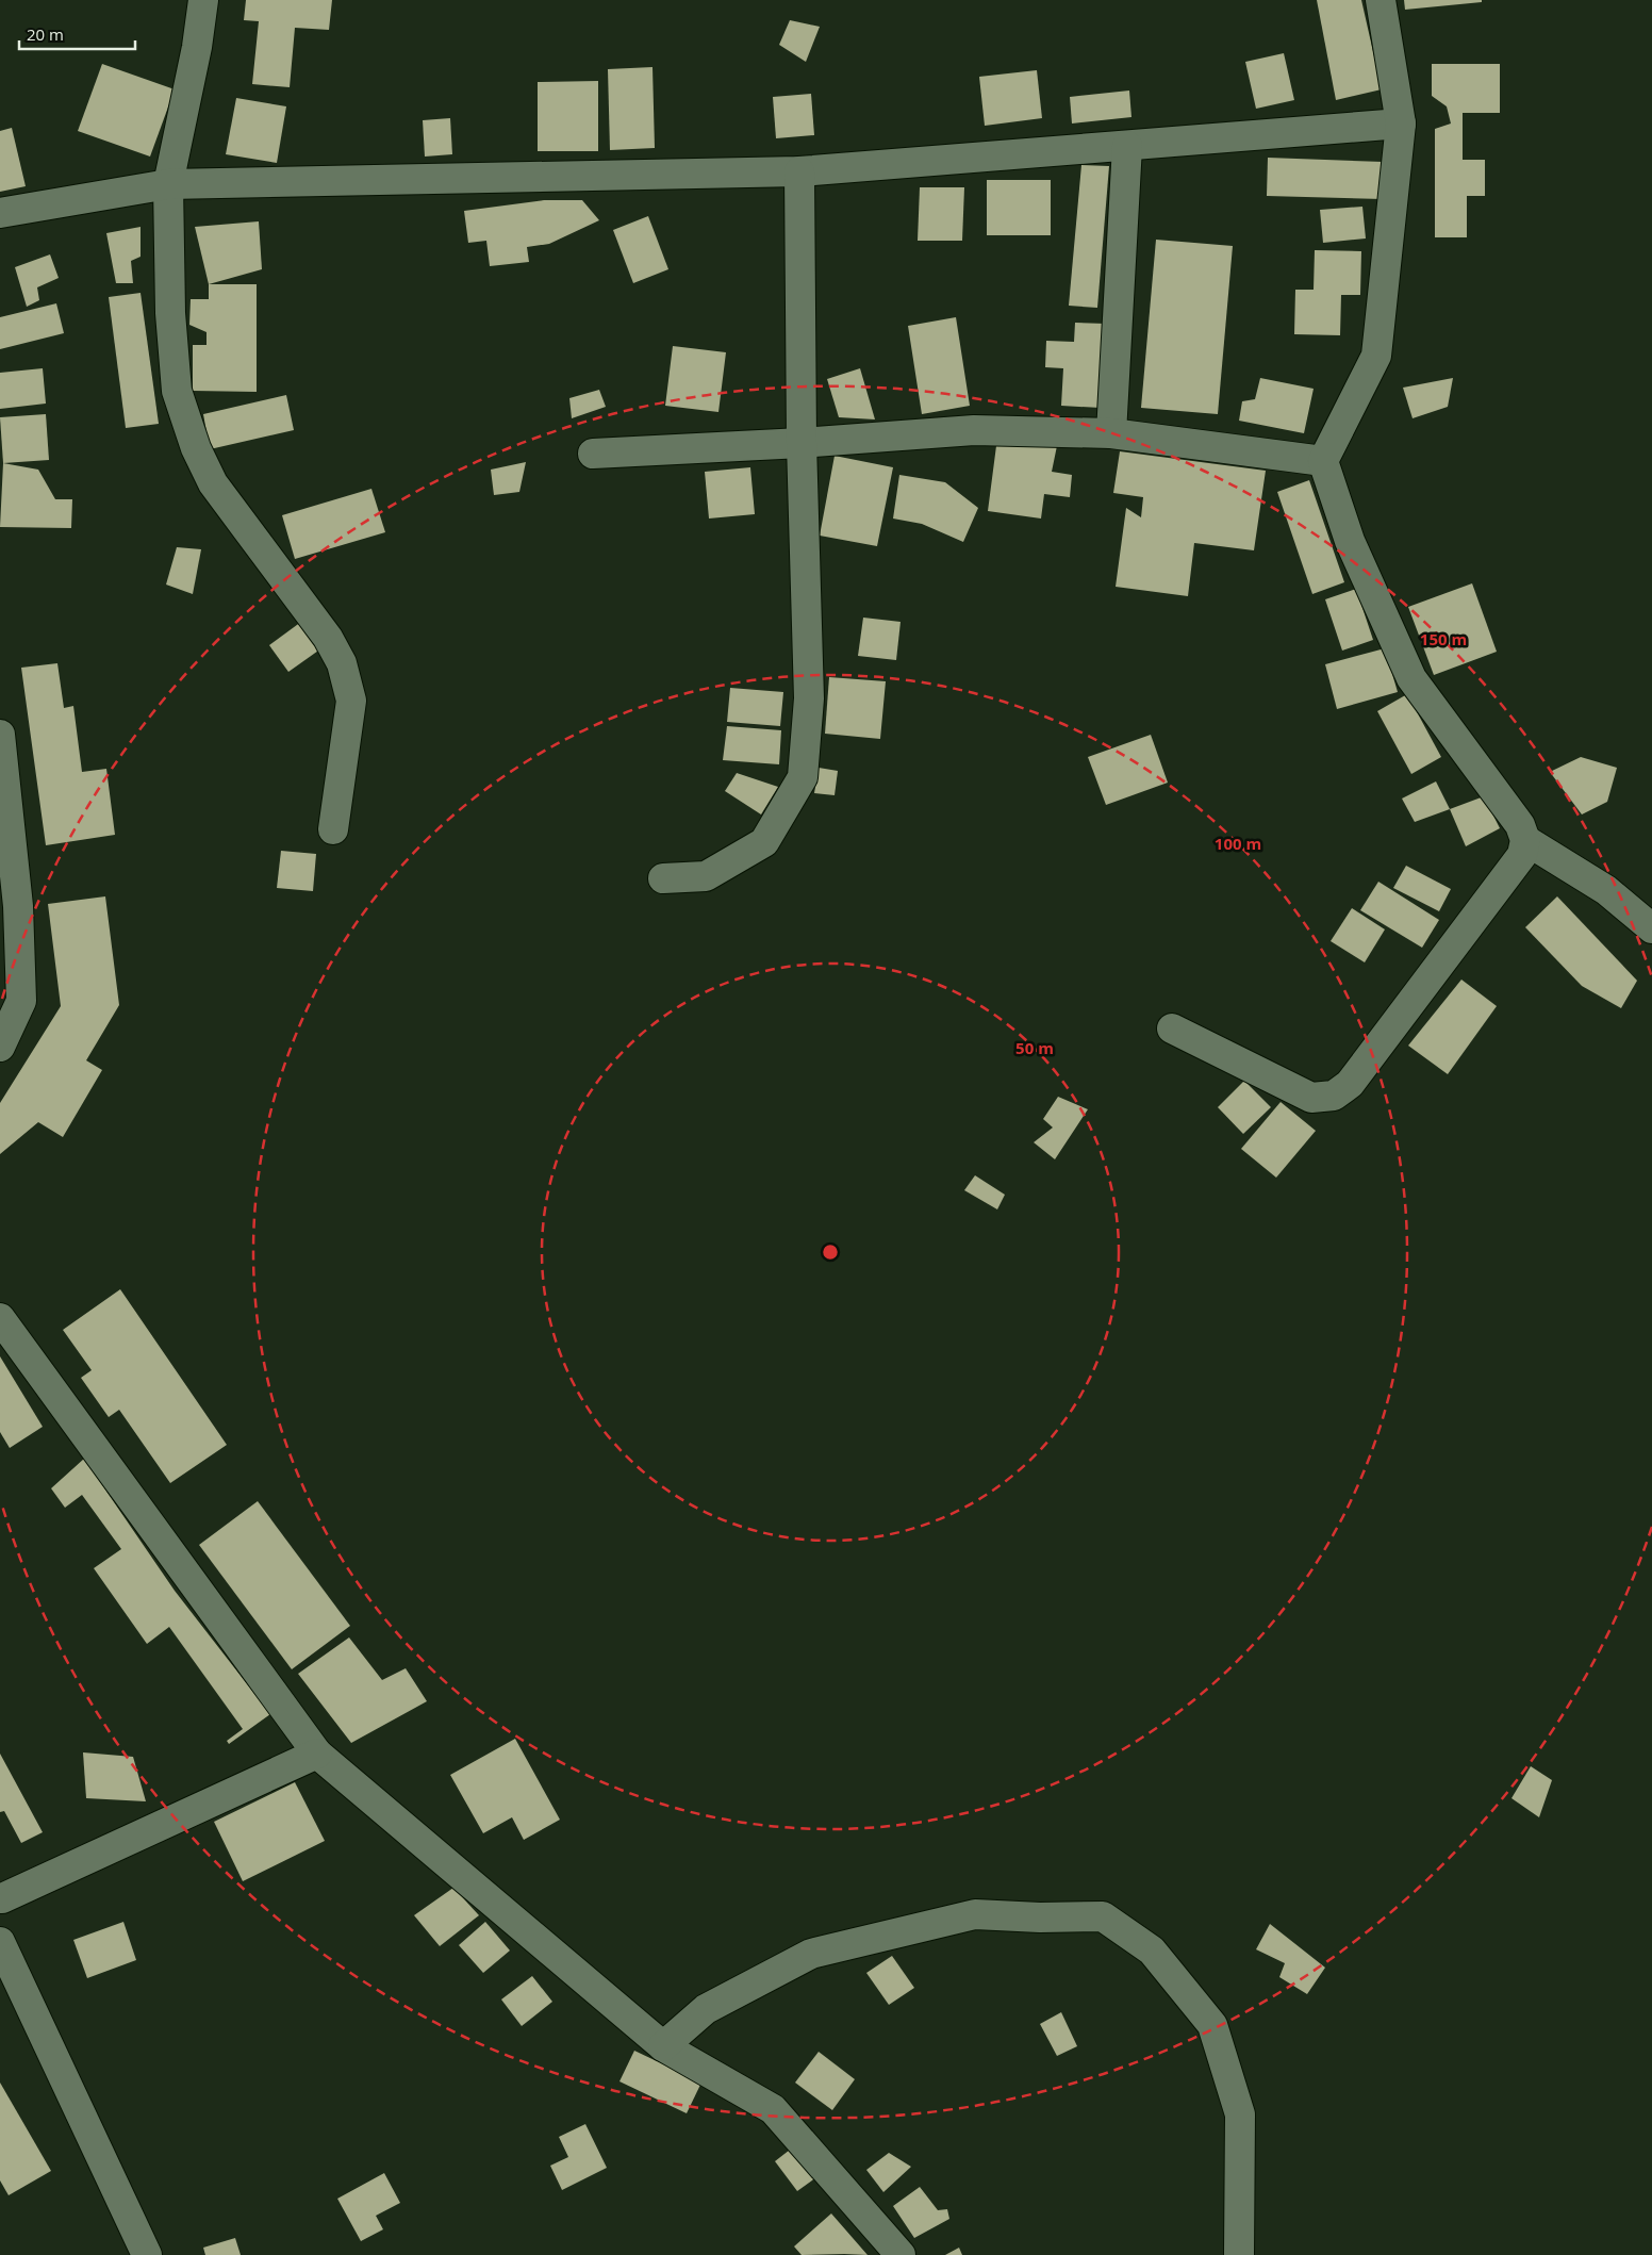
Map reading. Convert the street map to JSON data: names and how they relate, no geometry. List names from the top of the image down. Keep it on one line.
{"scale_bar":"20 m","rings":["150 m","100 m","50 m"]}
